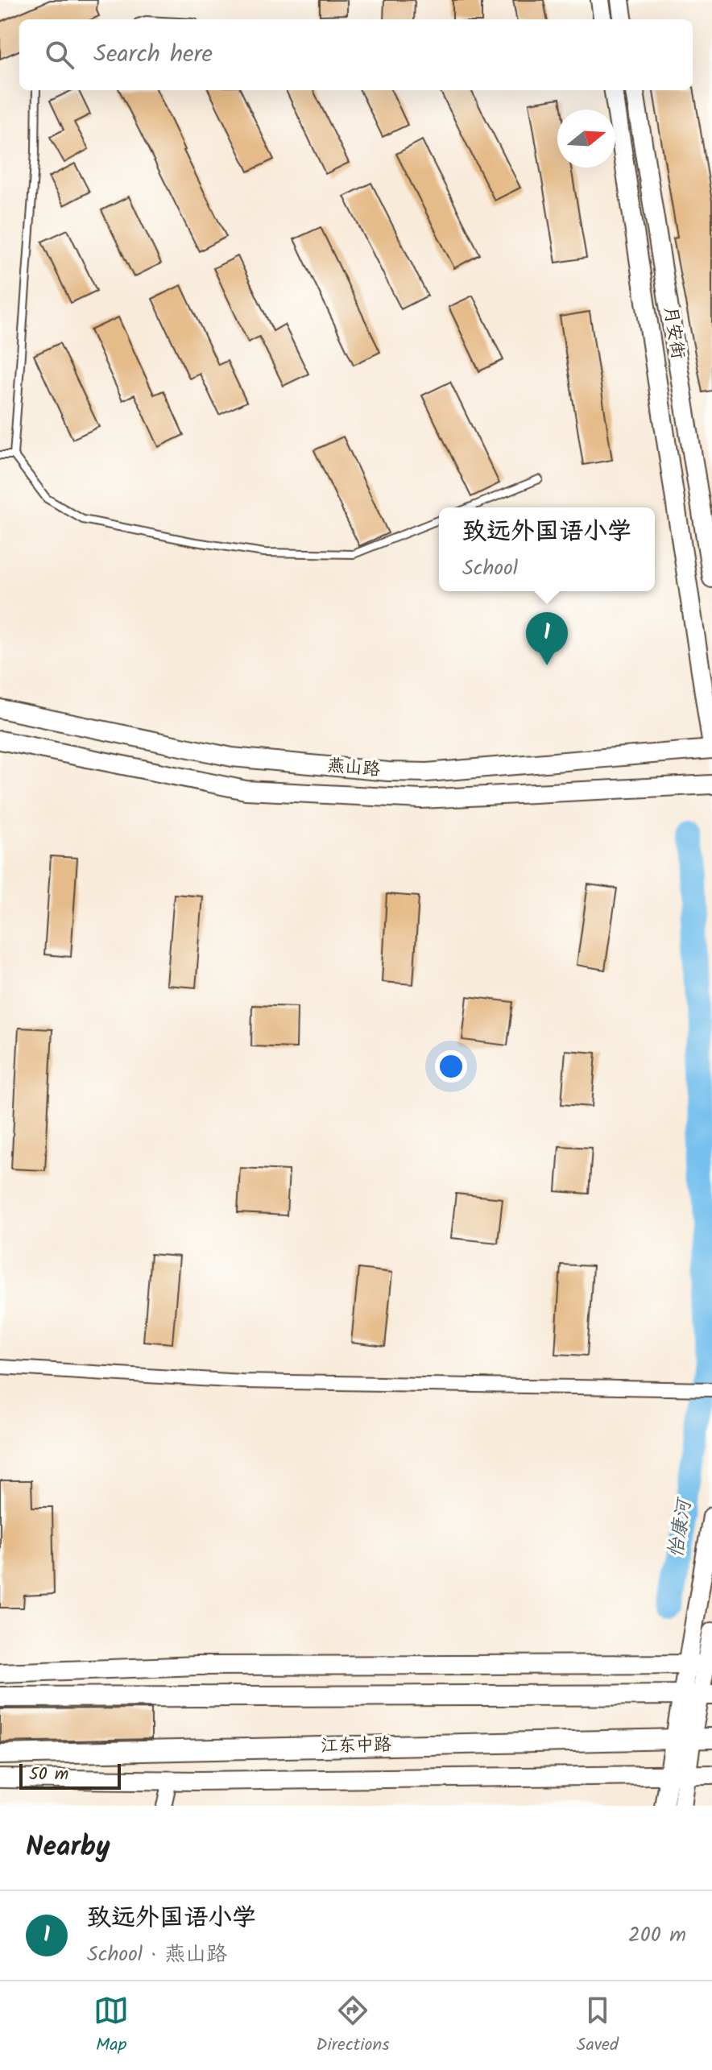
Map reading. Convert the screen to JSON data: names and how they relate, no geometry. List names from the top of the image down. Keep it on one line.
{"streets":{"main road":["江东中路"],"street":["月安街","燕山路"]},"water":["怡康河"],"scale_bar":"50 m","north":"right","page":{"search":"Search here","popup":["致远外国语小学","School"],"pins":"1","scale":"50 m","heading":"Nearby","list":[{"mark":"1","name":"致远外国语小学","note":"School · 燕山路","value":"200 m"}],"nav":["Map","Directions","Saved"]}}
